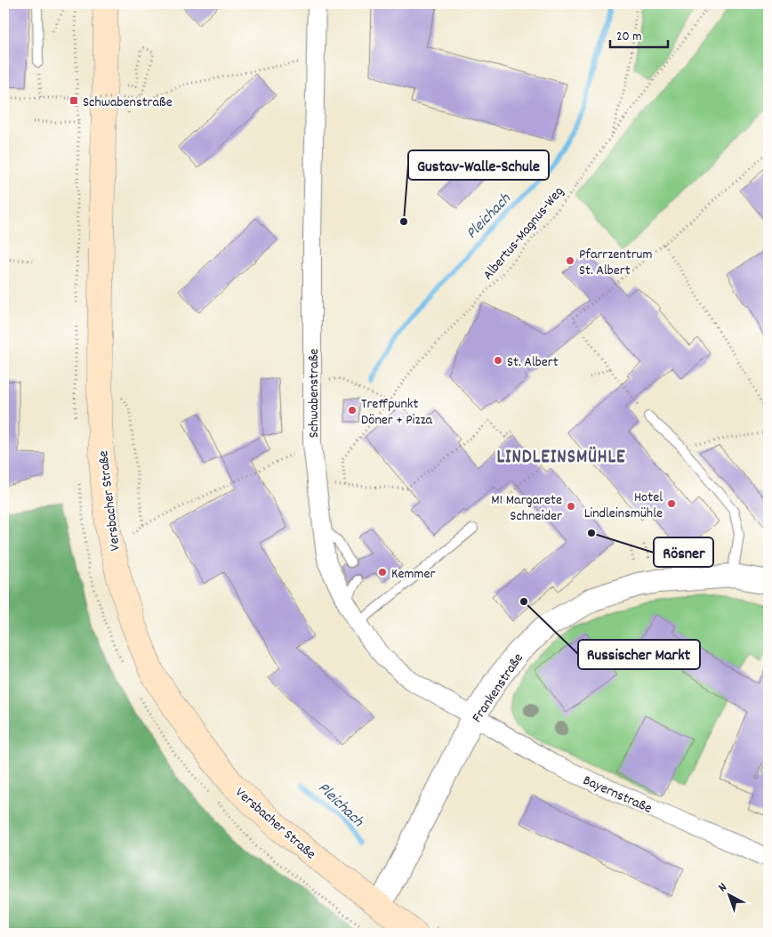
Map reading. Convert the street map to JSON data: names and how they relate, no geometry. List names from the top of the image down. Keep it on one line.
{"streets":{"main road":["Versbacher Straße"],"street":["Schwabenstraße","Frankenstraße","Bayernstraße"],"path":["Albertus-Magnus-Weg"]},"crossings":[["Schwabenstraße","Frankenstraße"],["Schwabenstraße","Bayernstraße"],["Versbacher Straße","Frankenstraße"],["Frankenstraße","Bayernstraße"]],"districts":["LINDLEINSMÜHLE"],"water":["Pleichach"],"places":{"transit":["Schwabenstraße"],"other":["Gustav-Walle-Schule","Pfarrzentrum St. Albert","St. Albert","Treffpunkt Döner + Pizza","Hotel Lindleinsmühle","M1 Margarete Schneider","Rösner","Kemmer","Russischer Markt"]},"scale_bar":"20 m","north":"top left"}
